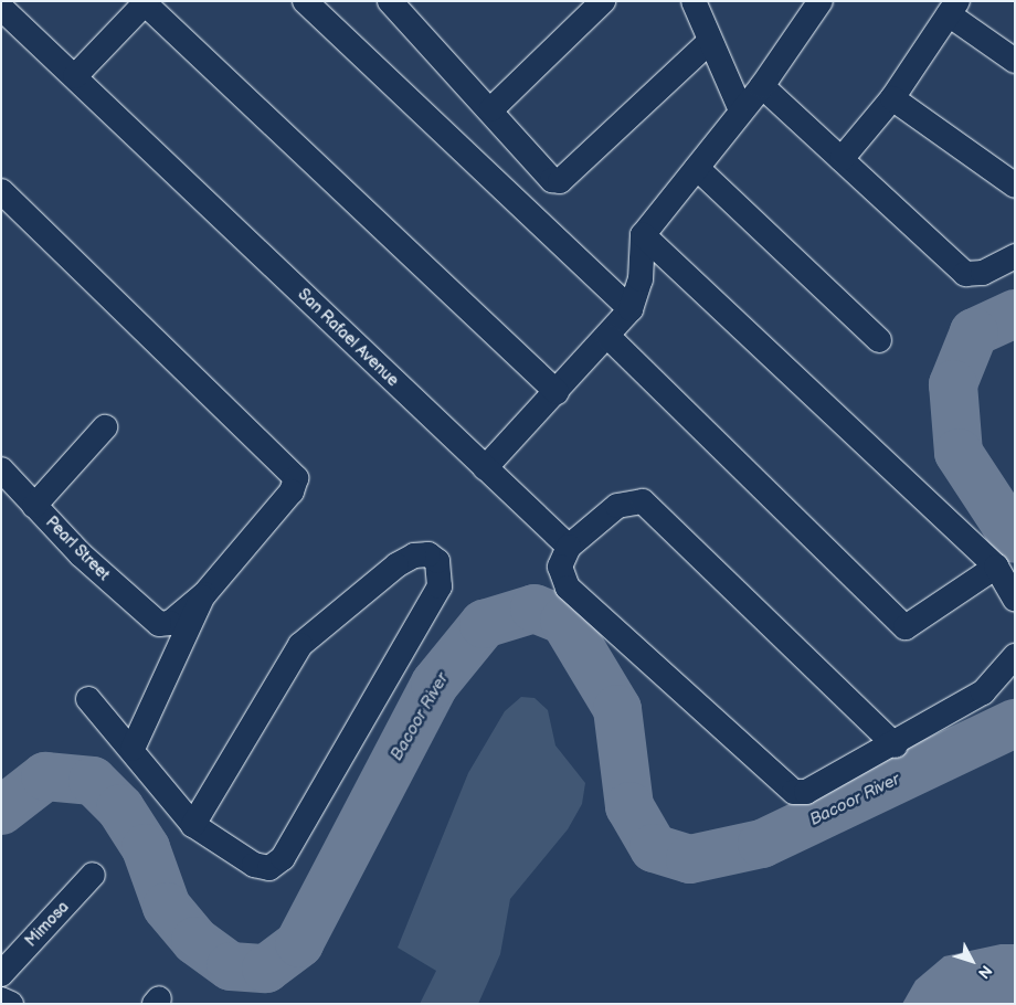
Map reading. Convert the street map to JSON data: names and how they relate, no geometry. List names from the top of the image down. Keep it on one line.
{"streets":{"street":["San Rafael Avenue","Pearl Street","Mimosa"]},"water":["Bacoor River"],"north":"bottom right"}
